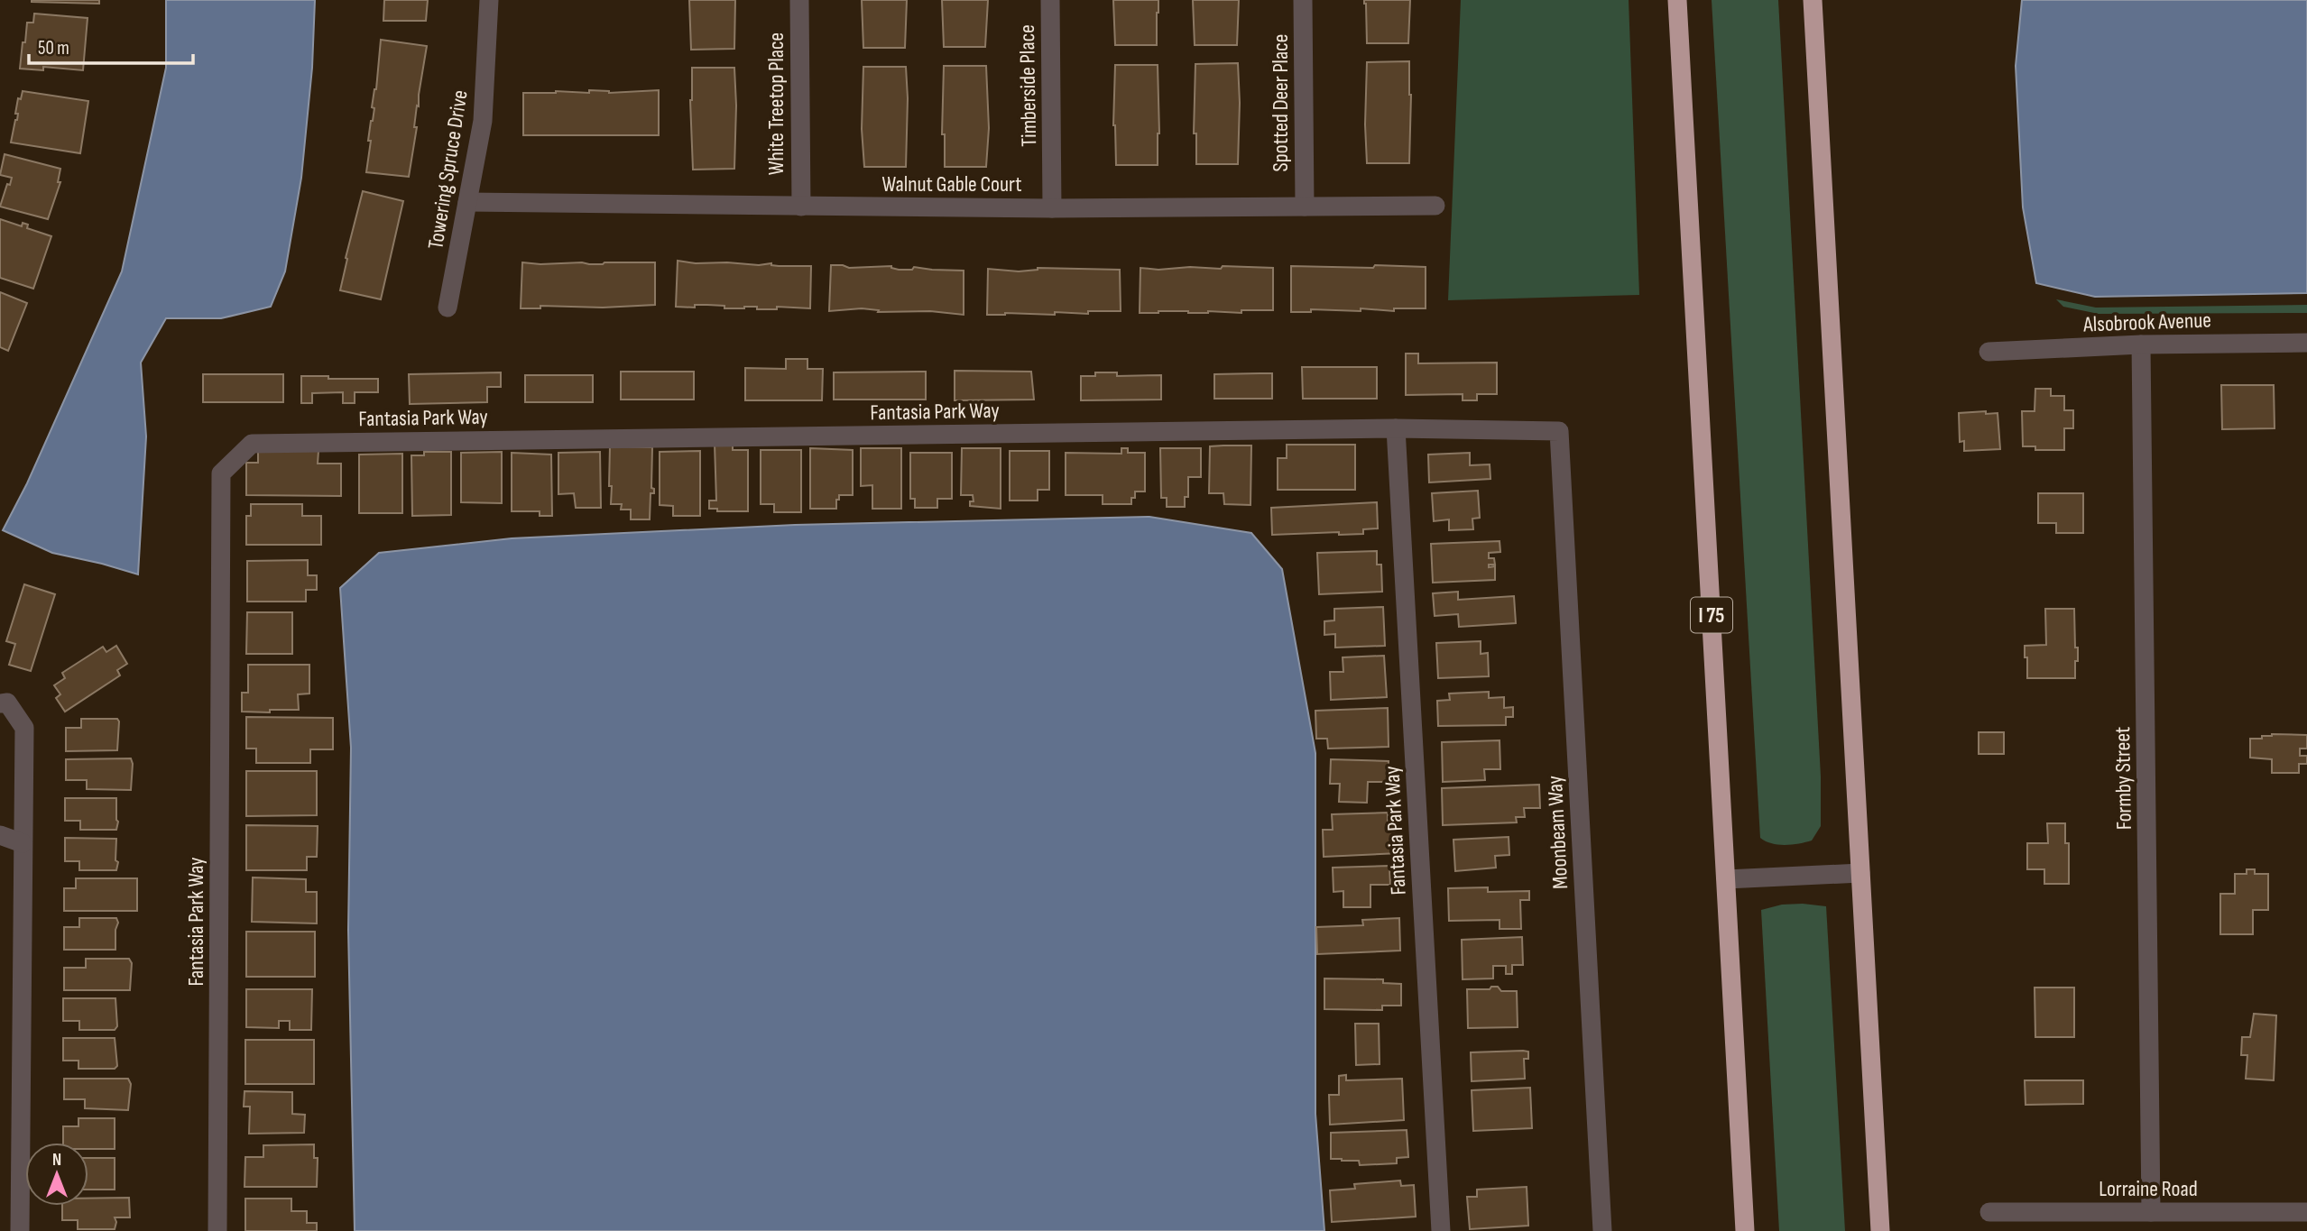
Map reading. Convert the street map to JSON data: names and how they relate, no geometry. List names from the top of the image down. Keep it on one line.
{"streets":{"highway":["I 75"],"street":["Timberside Place","Spotted Deer Place","White Treetop Place","Towering Spruce Drive","Walnut Gable Court","Alsobrook Avenue","Fantasia Park Way","Formby Street","Moonbeam Way","Lorraine Road"]},"crossings":[["Timberside Place","Walnut Gable Court"],["Spotted Deer Place","Walnut Gable Court"],["White Treetop Place","Walnut Gable Court"],["Towering Spruce Drive","Walnut Gable Court"],["Alsobrook Avenue","Formby Street"],["Fantasia Park Way","Moonbeam Way"],["Formby Street","Lorraine Road"]],"scale_bar":"50 m","north":"top"}
